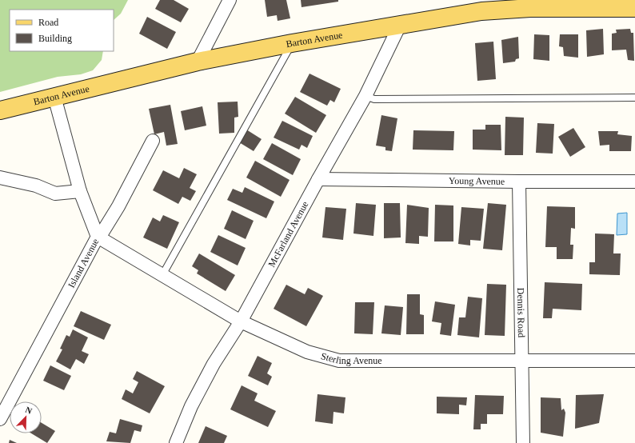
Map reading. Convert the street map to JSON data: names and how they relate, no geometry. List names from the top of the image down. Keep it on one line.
{"streets":{"main road":["Barton Avenue"],"street":["Young Avenue","McFarland Avenue","Island Avenue","Dennis Road","Sterling Avenue"]},"crossings":[["Barton Avenue","McFarland Avenue"],["Barton Avenue","Island Avenue"],["Young Avenue","McFarland Avenue"],["Young Avenue","Dennis Road"],["McFarland Avenue","Sterling Avenue"],["Island Avenue","Sterling Avenue"],["Dennis Road","Sterling Avenue"]],"legend":["Road","Building"],"north":"top right"}
